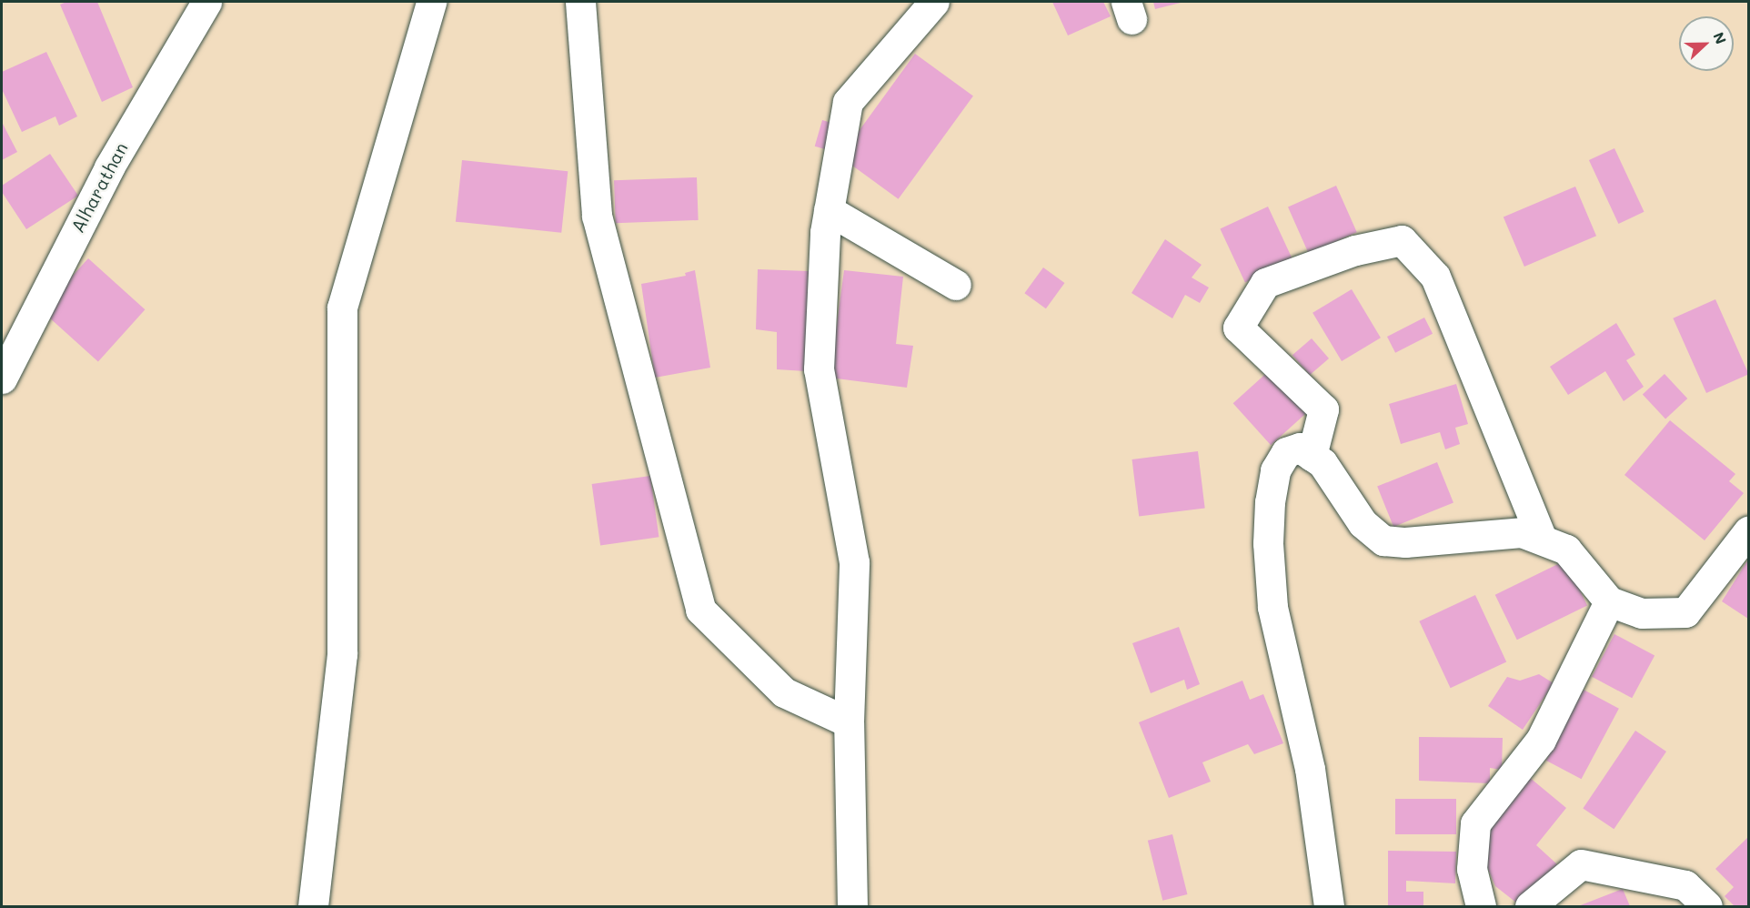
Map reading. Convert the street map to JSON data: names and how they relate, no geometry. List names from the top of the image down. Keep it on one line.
{"streets":{"street":["Alharathan"]},"north":"right"}
